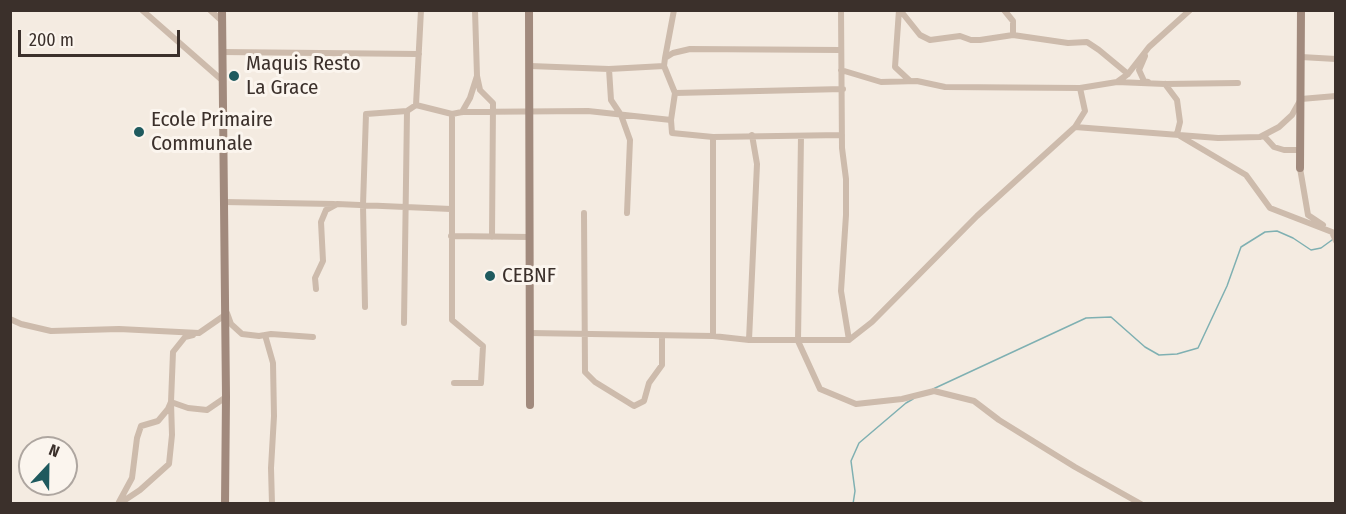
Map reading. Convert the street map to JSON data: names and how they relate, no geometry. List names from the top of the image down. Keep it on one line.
{"places":["Maquis Resto La Grace","Ecole Primaire Communale","CEBNF"],"scale_bar":"200 m","north":"top"}
